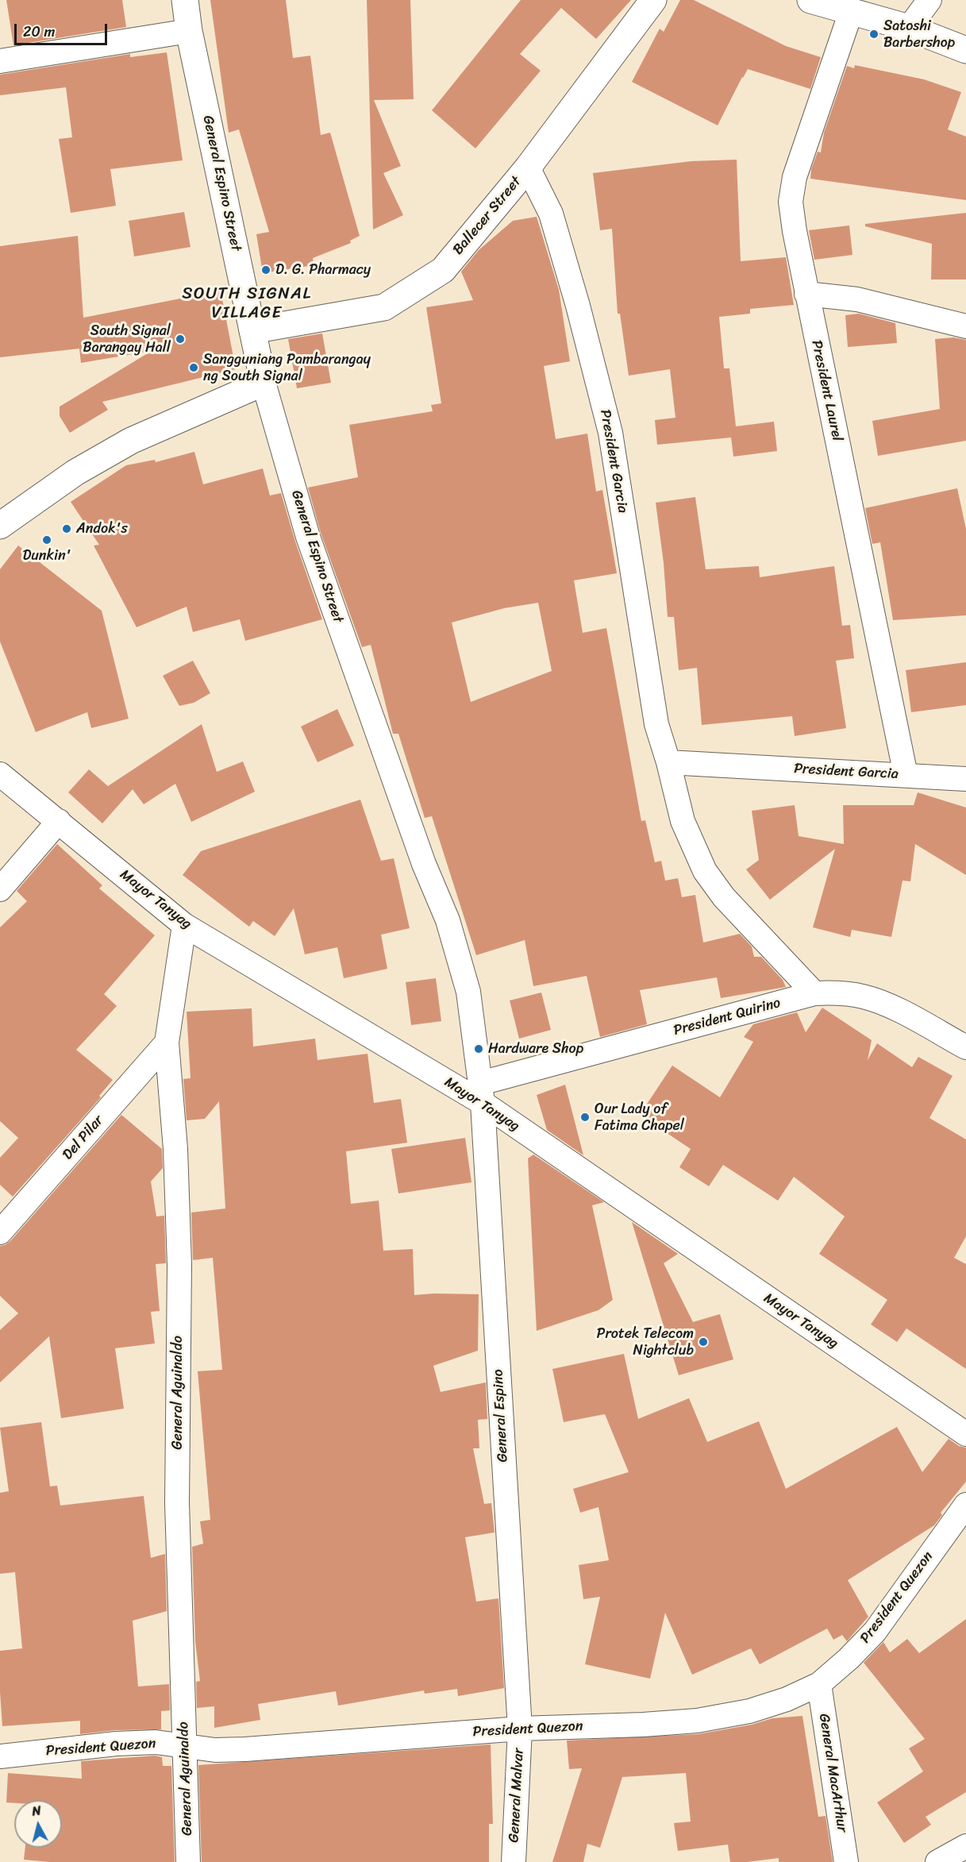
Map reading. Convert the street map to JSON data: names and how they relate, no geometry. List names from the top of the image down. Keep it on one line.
{"streets":{"street":["General Espino Street","Ballecer Street","President Laurel","President Garcia","Mayor Tanyag","President Quirino","Del Pilar","General Aguinaldo","General Espino","President Quezon","General MacArthur","General Malvar"]},"crossings":[["General Espino Street","Ballecer Street"],["General Espino Street","Mayor Tanyag"],["General Espino Street","President Quirino"],["General Espino Street","General Espino"],["Ballecer Street","President Garcia"],["President Laurel","President Garcia"],["President Garcia","President Quirino"],["Mayor Tanyag","President Quirino"],["Mayor Tanyag","General Aguinaldo"],["Mayor Tanyag","General Espino"],["President Quirino","General Espino"],["Del Pilar","General Aguinaldo"],["General Aguinaldo","President Quezon"],["General Espino","President Quezon"],["General Espino","General Malvar"],["President Quezon","General MacArthur"],["President Quezon","General Malvar"]],"districts":["SOUTH SIGNAL VILLAGE"],"places":["Satoshi Barbershop","D. G. Pharmacy","South Signal Barangay Hall","Sangguniang Pambarangay ng South Signal","Andok's","Dunkin'","Hardware Shop","Our Lady of Fatima Chapel","Protek Telecom Nightclub"],"scale_bar":"20 m","north":"top"}
